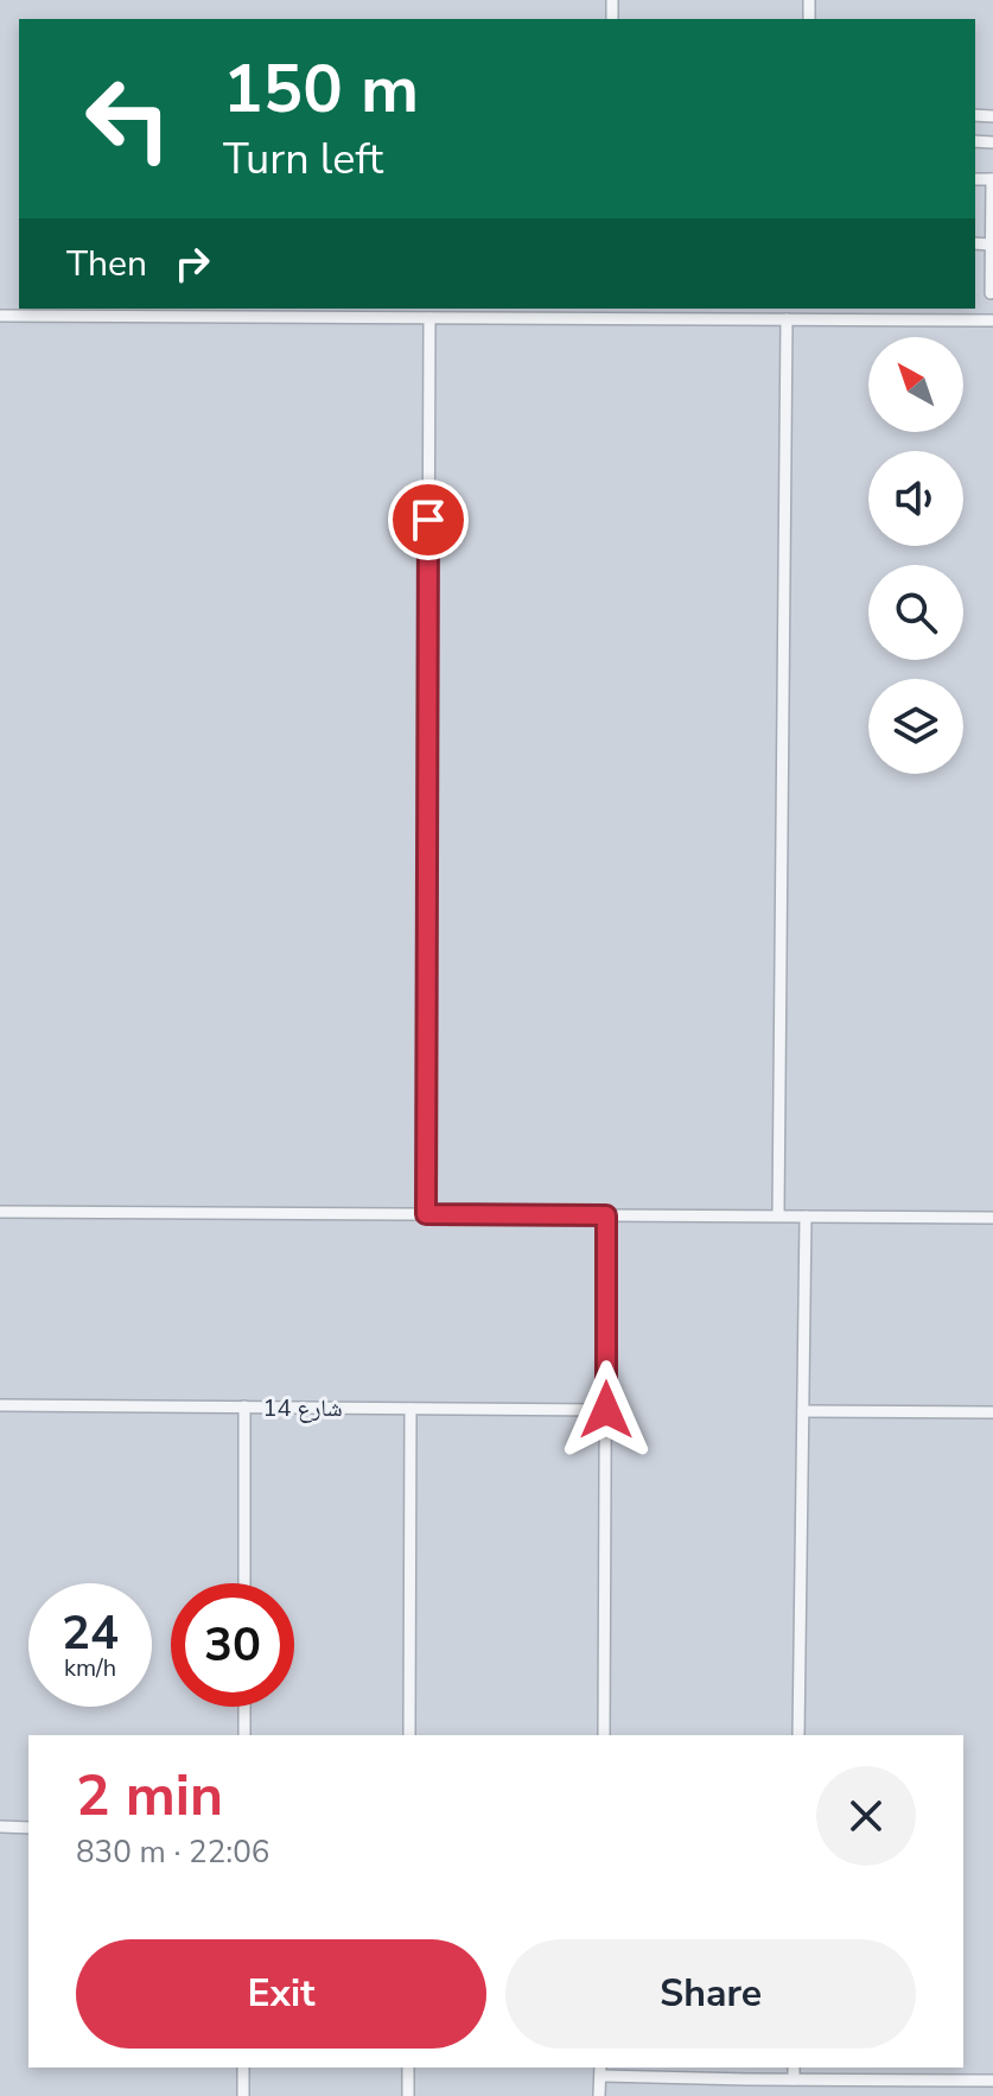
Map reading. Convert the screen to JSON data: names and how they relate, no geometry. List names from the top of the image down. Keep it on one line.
{"streets":{"street":["شارع 14"]},"north":"top left","page":{"turn":["150 m","Turn left"],"then":"Then","speed":"24 km/h","limit":"30","heading":["2 min","830 m · 22:06"],"buttons":["Exit","Share"]}}
